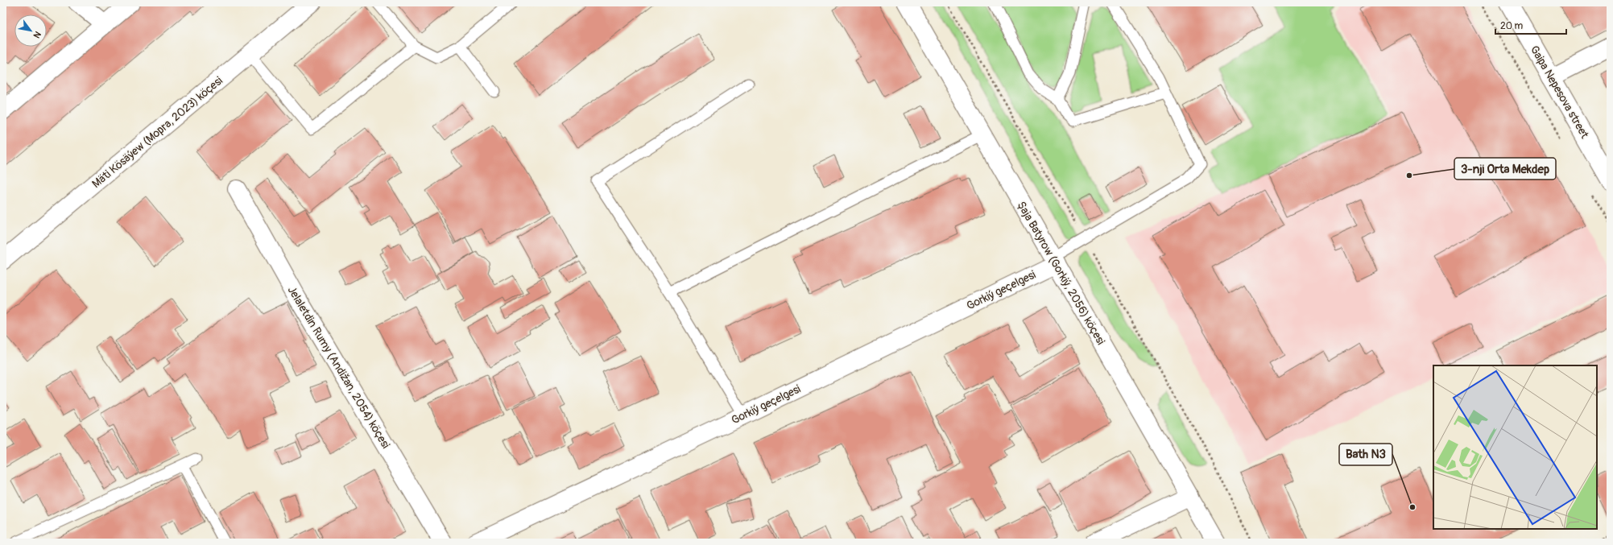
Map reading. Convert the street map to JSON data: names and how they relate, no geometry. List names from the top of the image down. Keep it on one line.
{"streets":{"street":["Gaipa Nepesova street","Mäti Kösäýew (Mopra, 2023) köçesi","Şaja Batyrow (Gorkiý, 2056) köçesi","Gorkiý geçelgesi","Jelaletdin Rumy (Andižan, 2054) köçesi"]},"crossings":[["Şaja Batyrow (Gorkiý, 2056) köçesi","Gorkiý geçelgesi"]],"places":["3-nji Orta Mekdep","Bath N3"],"scale_bar":"20 m","north":"bottom right"}
